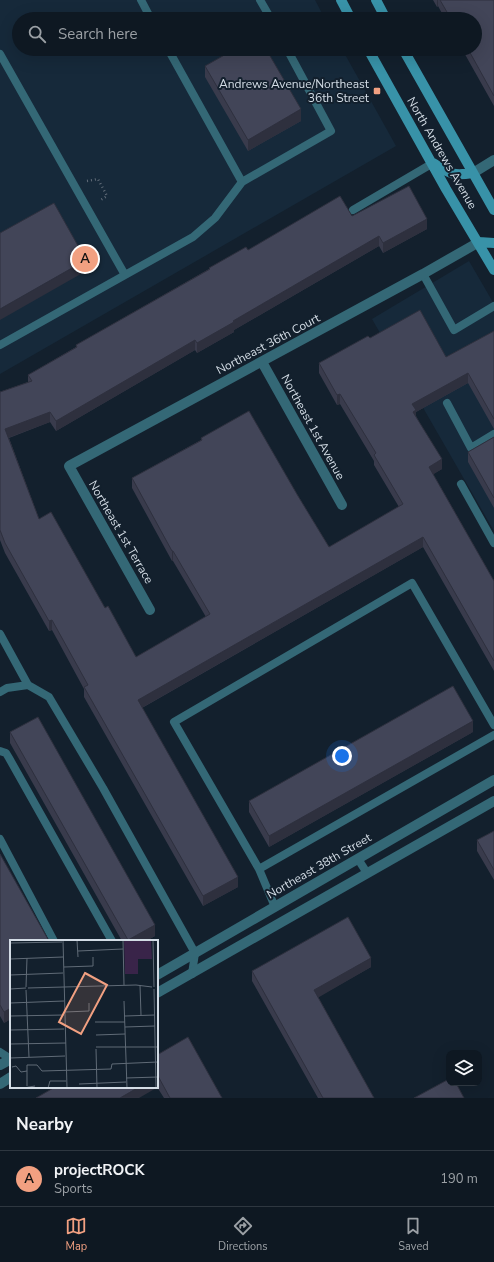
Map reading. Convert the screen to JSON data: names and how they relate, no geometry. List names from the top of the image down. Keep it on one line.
{"streets":{"main road":["North Andrews Avenue"],"street":["Northeast 36th Court","Northeast 1st Avenue","Northeast 1st Terrace","Northeast 38th Street"]},"crossings":[["North Andrews Avenue","Northeast 36th Court"],["Northeast 36th Court","Northeast 1st Avenue"],["Northeast 36th Court","Northeast 1st Terrace"]],"places":{"transit":["Andrews Avenue/Northeast 36th Street"]},"page":{"search":"Search here","pins":"A","heading":"Nearby","list":[{"mark":"A","name":"projectROCK","note":"Sports","value":"190 m"}],"nav":["Map","Directions","Saved"]}}
